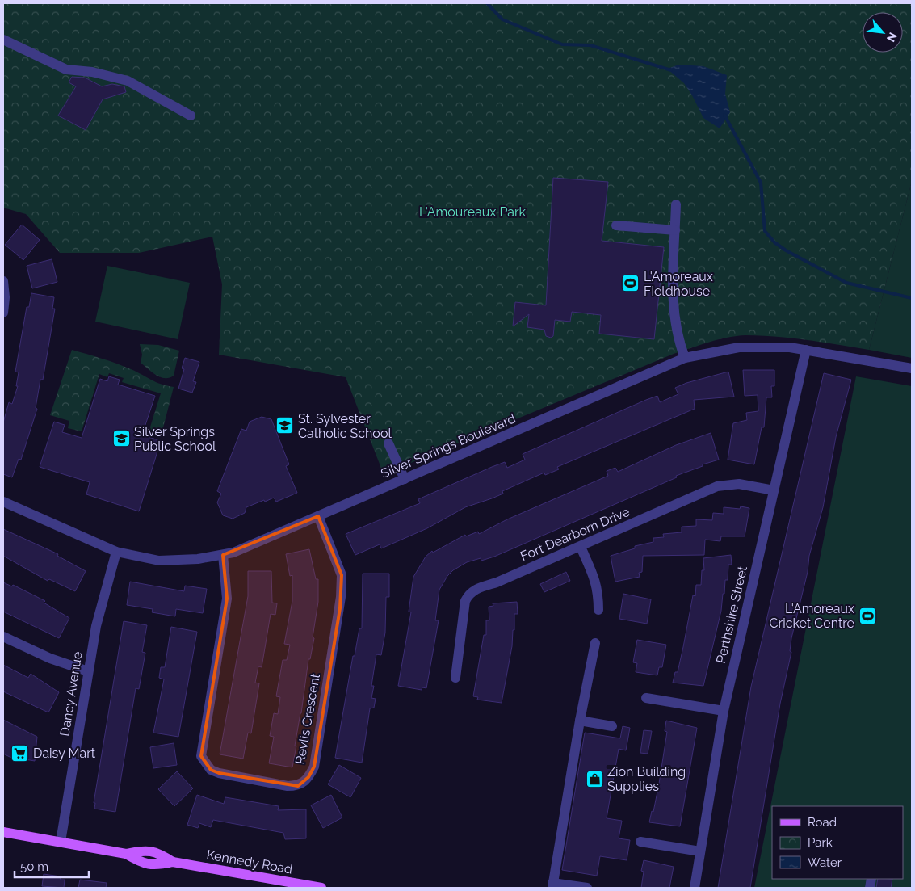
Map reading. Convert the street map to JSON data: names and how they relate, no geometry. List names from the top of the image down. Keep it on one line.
{"streets":{"main road":["Kennedy Road"],"street":["Silver Springs Boulevard","Fort Dearborn Drive","Perthshire Street","Dancy Avenue","Revlis Crescent"]},"crossings":[["Silver Springs Boulevard","Perthshire Street"],["Silver Springs Boulevard","Dancy Avenue"],["Silver Springs Boulevard","Revlis Crescent"],["Fort Dearborn Drive","Perthshire Street"],["Dancy Avenue","Kennedy Road"]],"parks":["L'Amoureaux Park"],"places":{"sports":["L'Amoreaux Fieldhouse","L'Amoreaux Cricket Centre"],"school or university":["St. Sylvester Catholic School","Silver Springs Public School"],"supermarket":["Daisy Mart"],"shop":["Zion Building Supplies"]},"legend":["Road","Park","Water"],"scale_bar":"50 m","north":"bottom right"}
